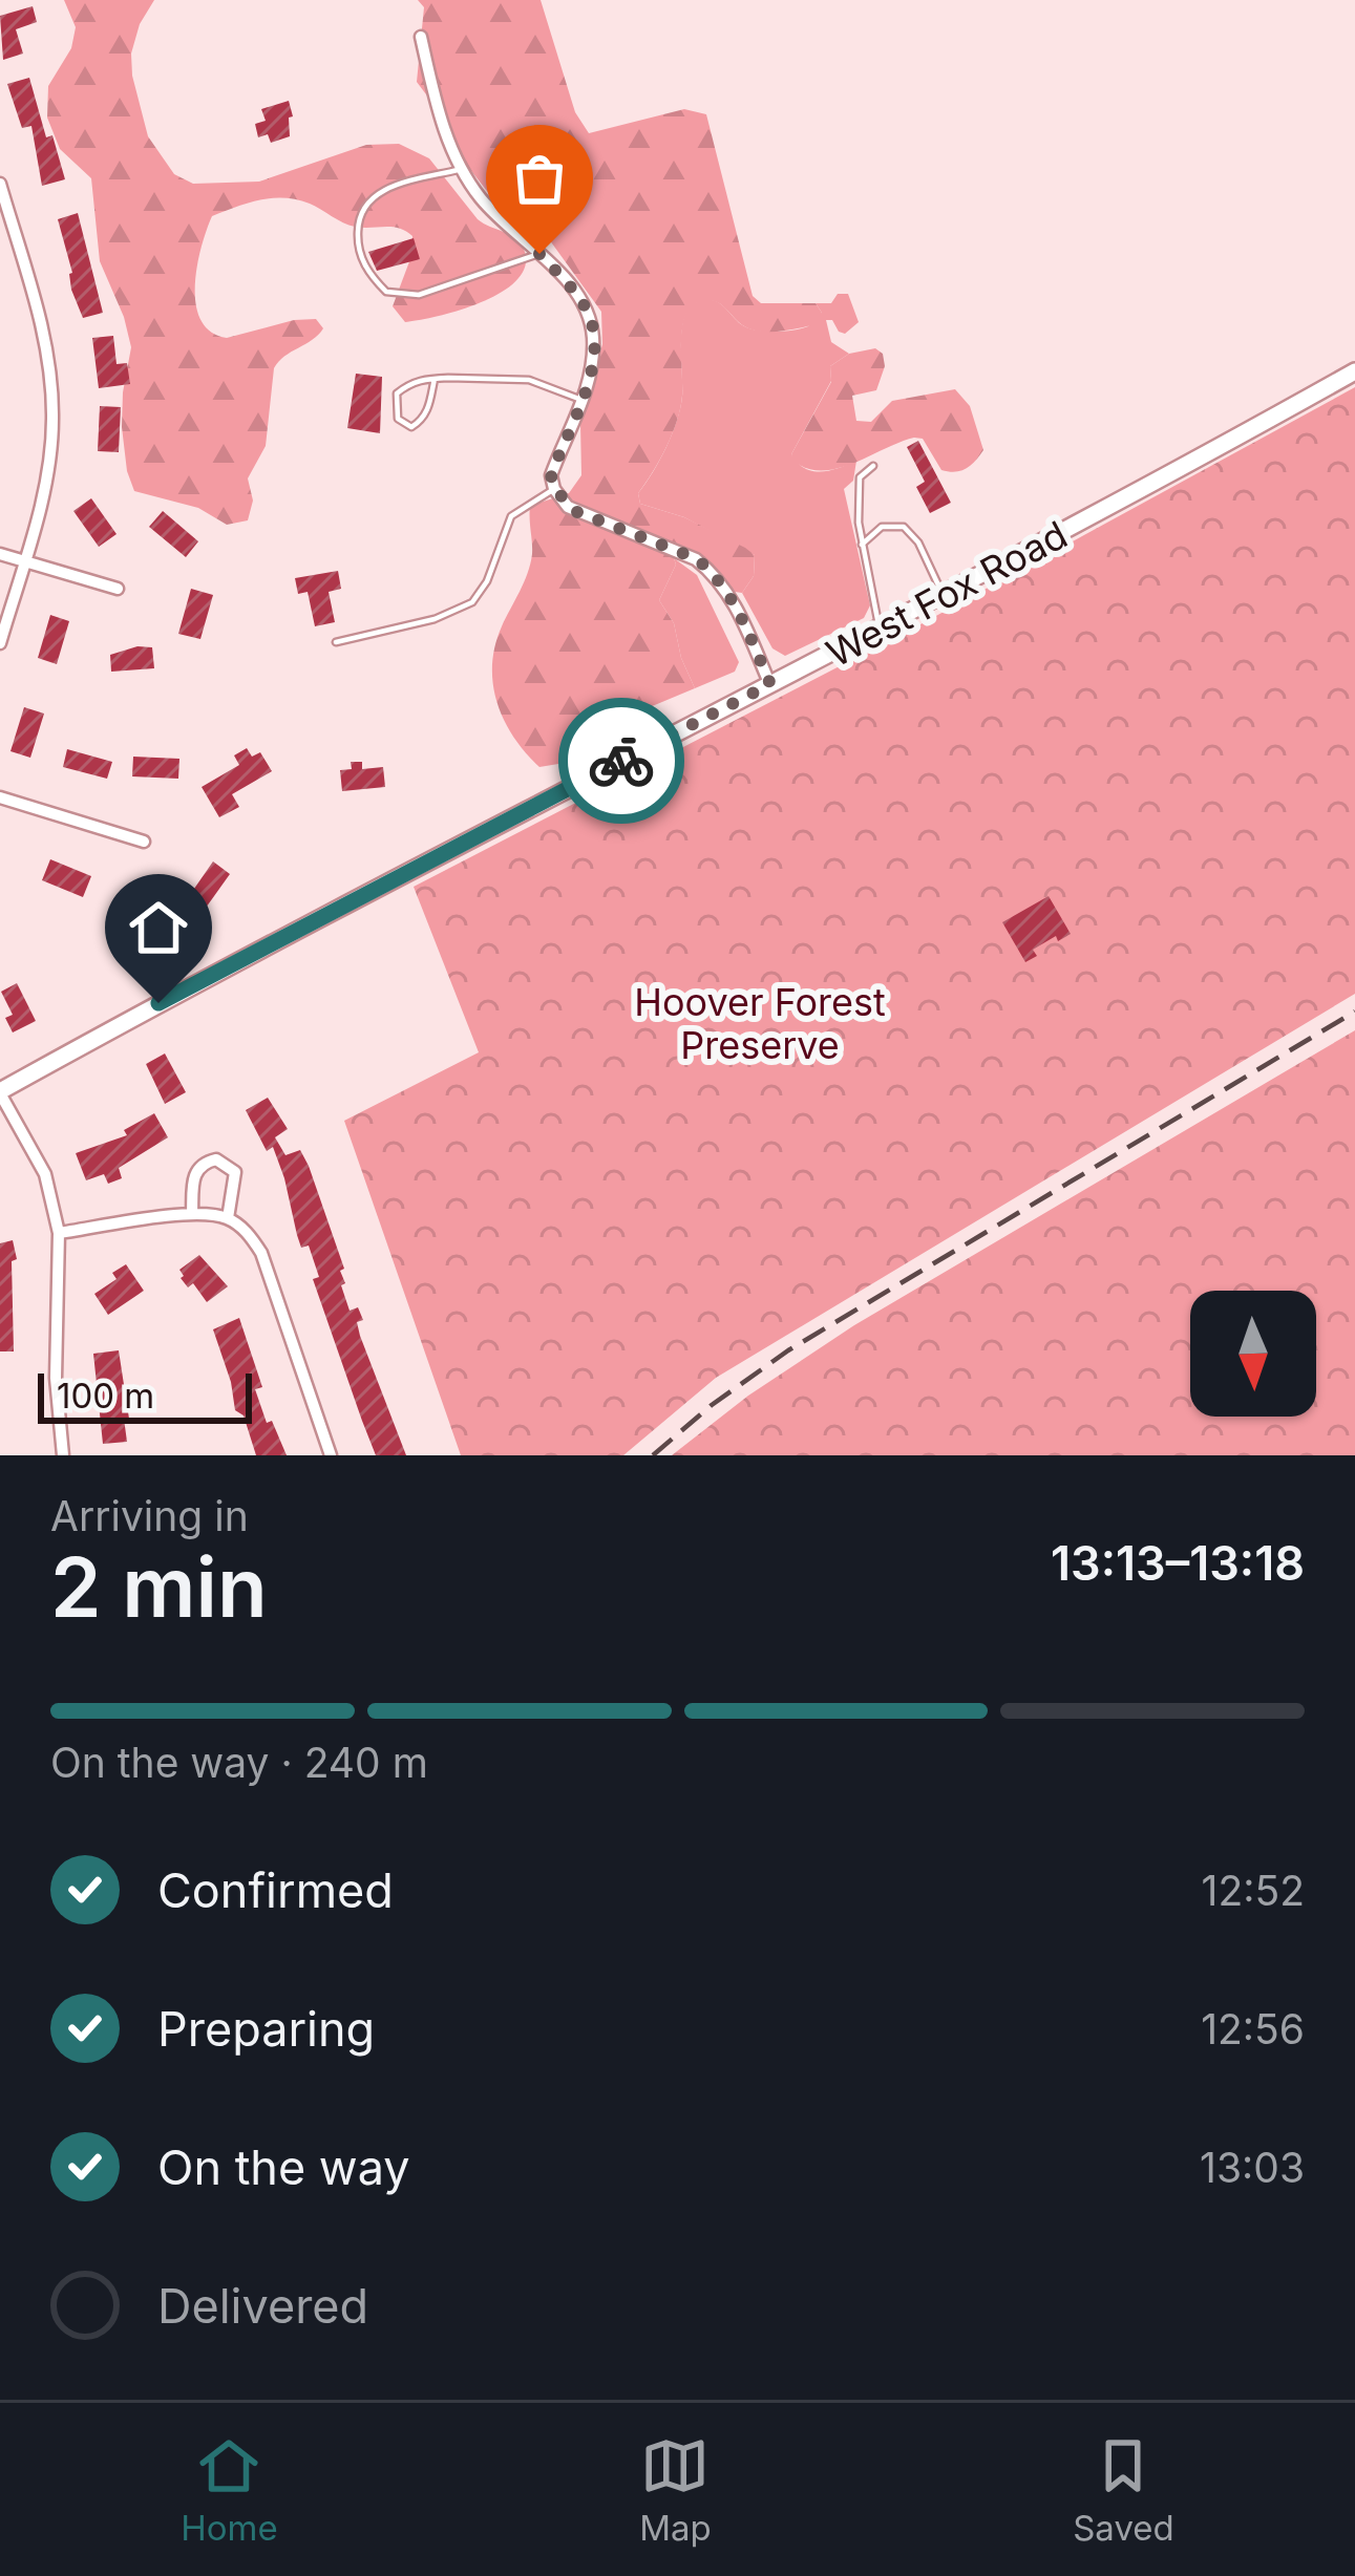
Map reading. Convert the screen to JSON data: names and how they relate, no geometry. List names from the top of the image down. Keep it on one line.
{"streets":{"street":["West Fox Road"]},"parks":["Hoover Forest Preserve"],"scale_bar":"100 m","north":"bottom","page":{"scale":"100 m","heading":["2 min","Arriving in","13:13–13:18"],"bar":"On the way · 240 m","list":[["Confirmed","12:52"],["Preparing","12:56"],["On the way","13:03"],"Delivered"],"tabs":["Home","Map","Saved"]}}
